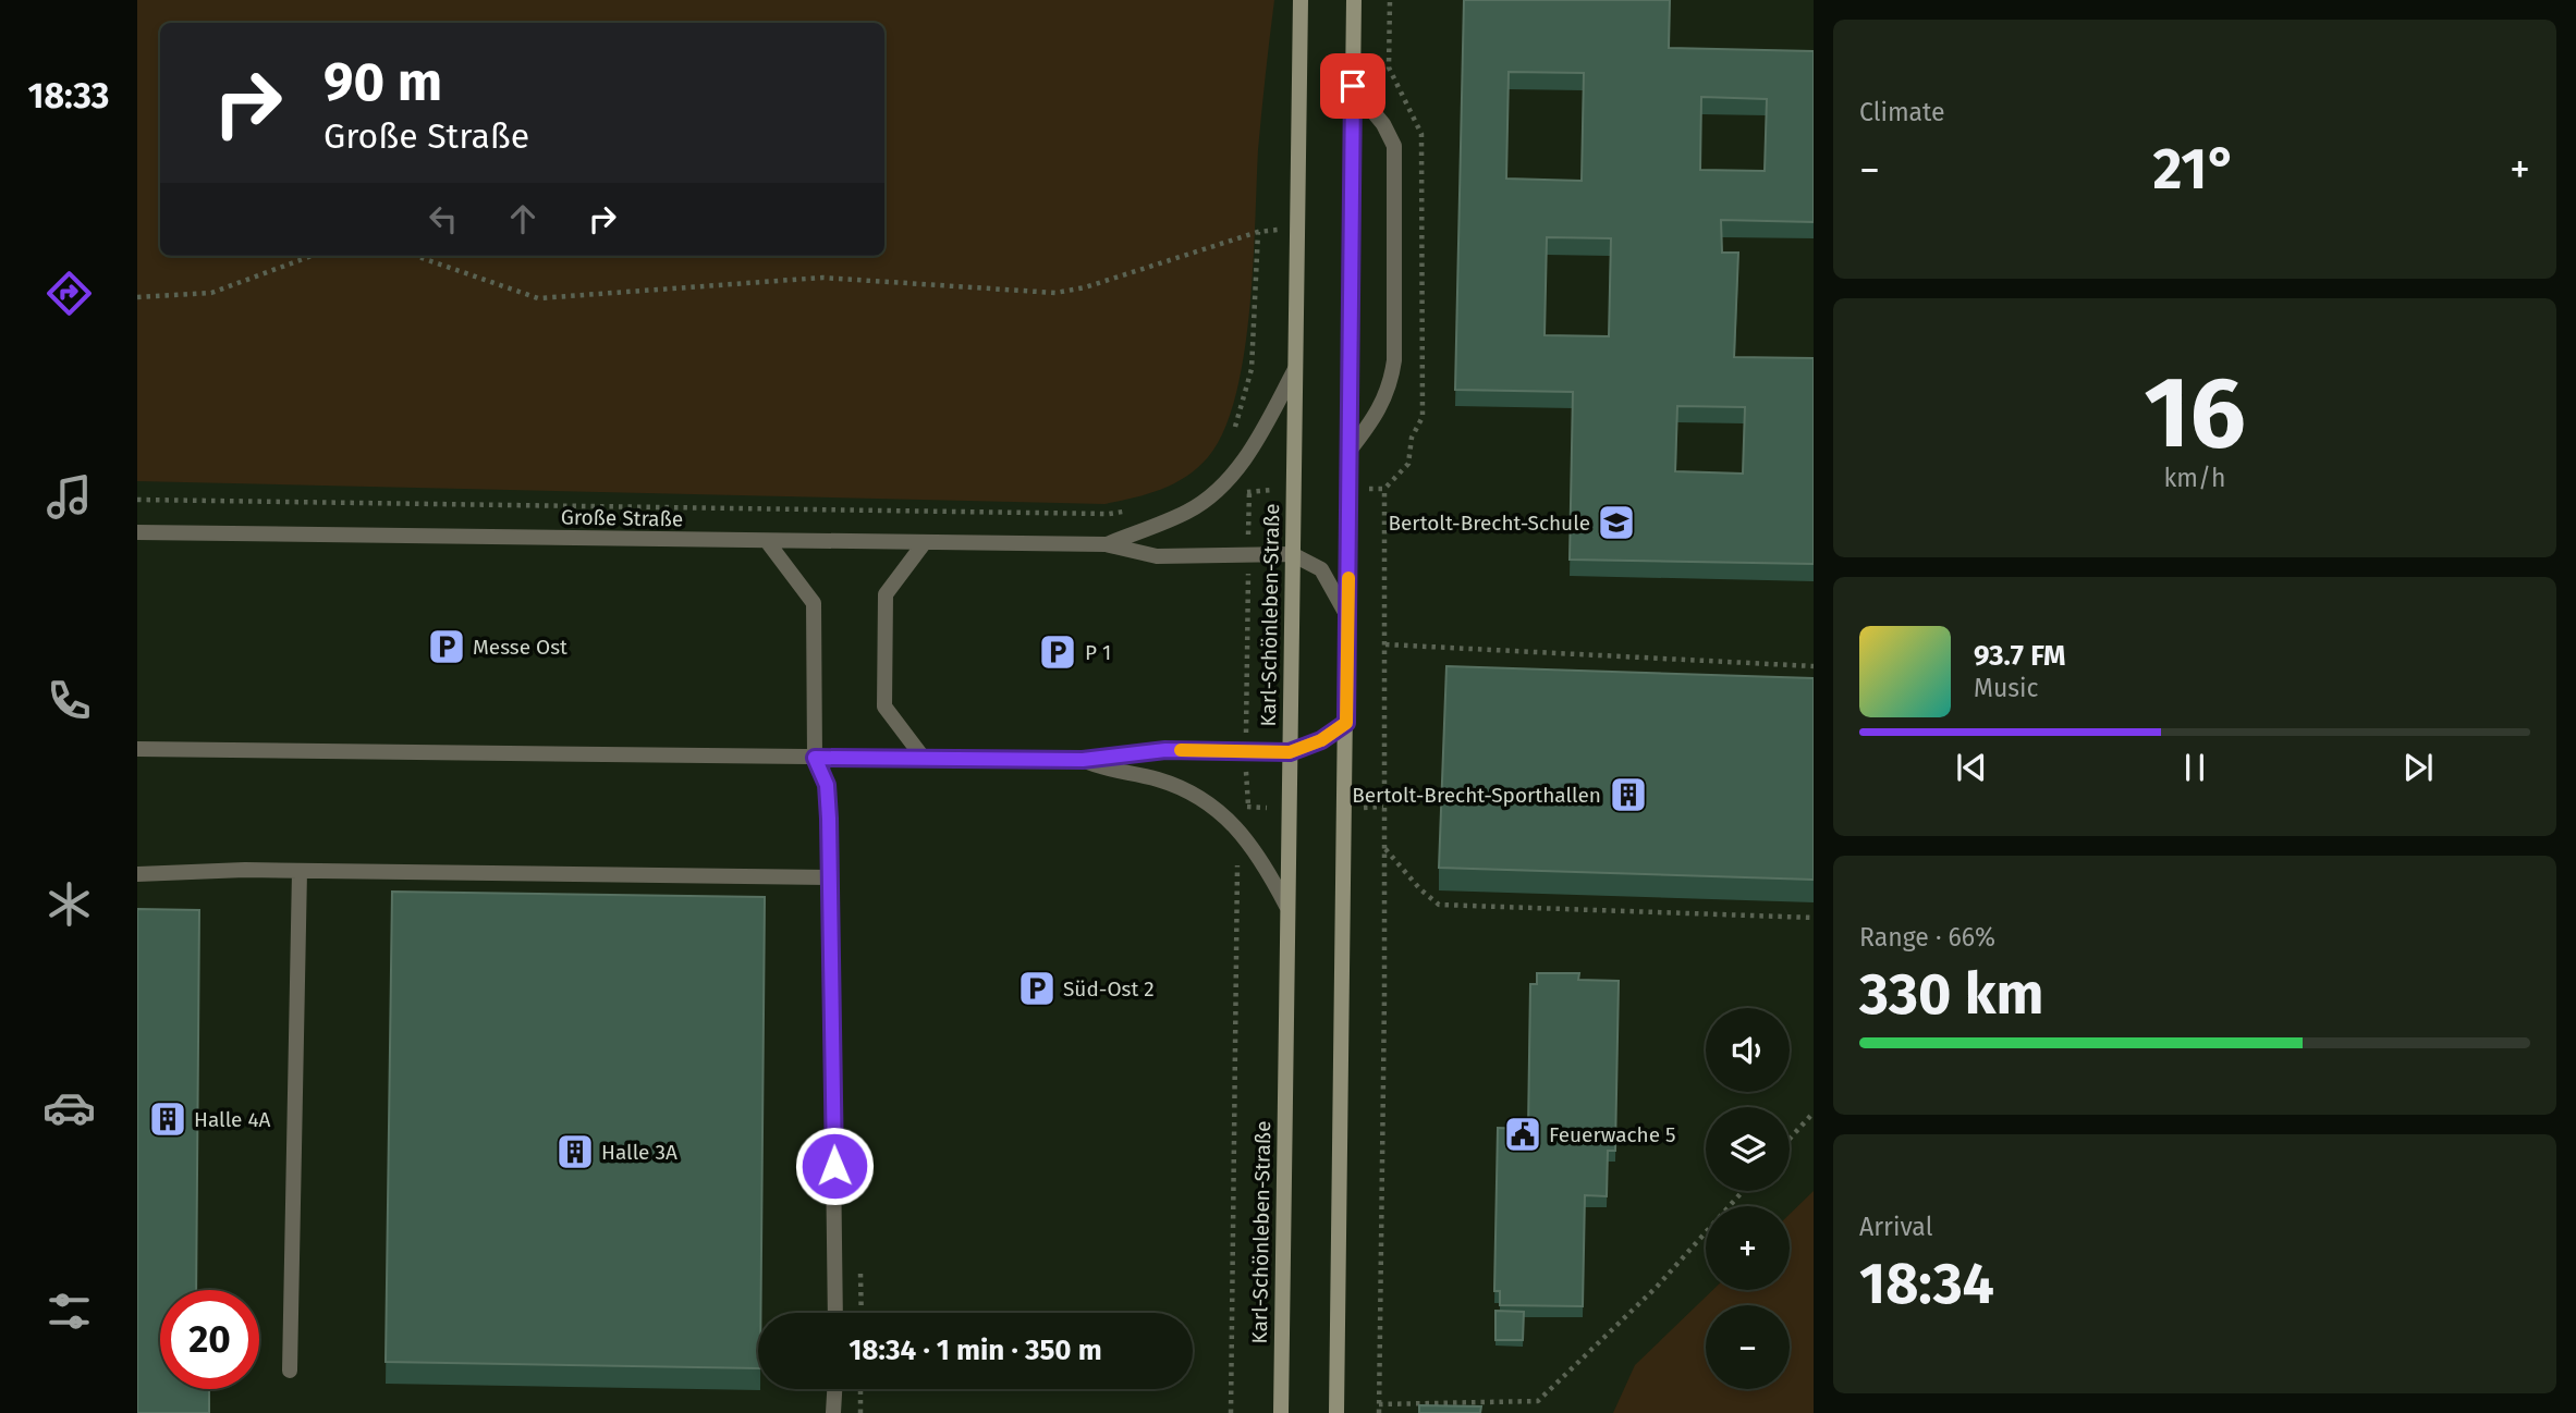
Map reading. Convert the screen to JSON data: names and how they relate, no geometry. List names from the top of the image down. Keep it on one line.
{"streets":{"main road":["Karl-Schönleben-Straße"],"lane":["Große Straße"]},"crossings":[["Große Straße","Karl-Schönleben-Straße"]],"places":{"school or university":["Bertolt-Brecht-Schule"],"parking":["Messe Ost","P 1","Süd-Ost 2"],"building":["Bertolt-Brecht-Sporthallen","Halle 4A","Halle 3A"],"public building":["Feuerwache 5"]},"page":{"tabs":"18:33","tile":["Climate",["16","km/h"],["Range · 66%","330 km"],["Arrival","18:34"]],"turn":["90 m","Große Straße"],"heat":["−","21°","+"],"song":["93.7 FM","Music"],"map_buttons":["+","−"],"limit":"20","trip":"18:34 · 1 min · 350 m"}}
